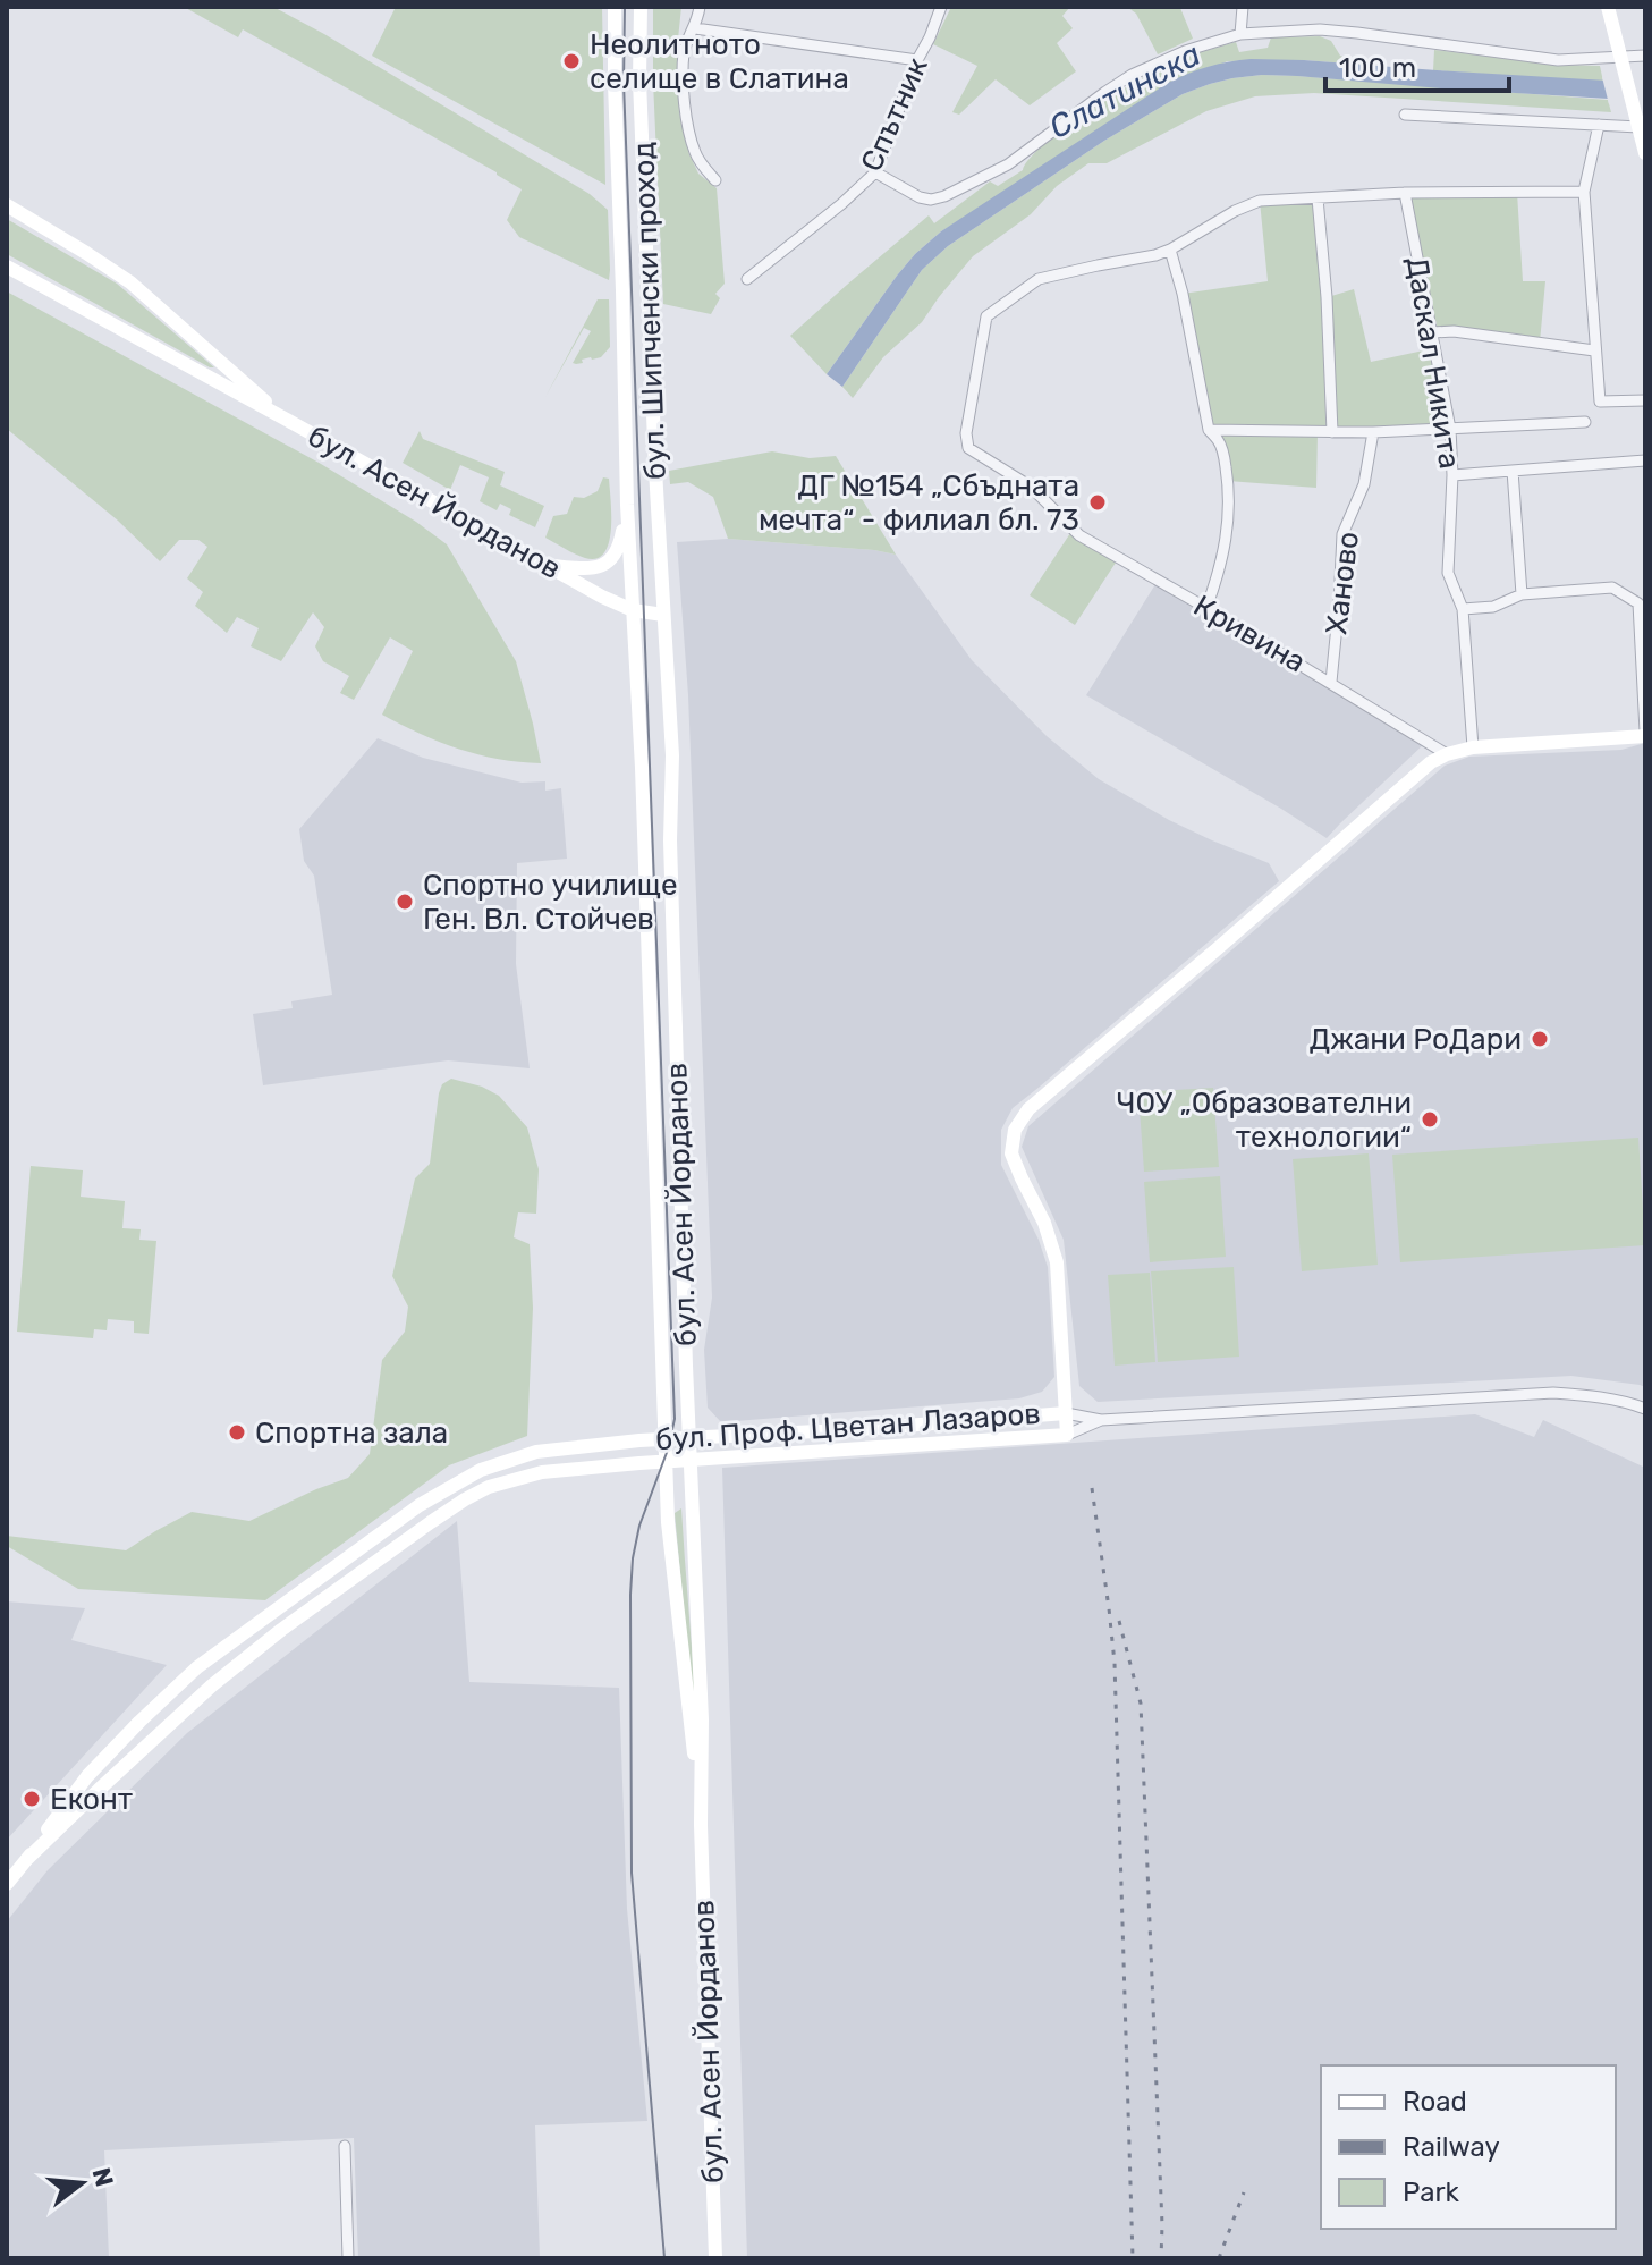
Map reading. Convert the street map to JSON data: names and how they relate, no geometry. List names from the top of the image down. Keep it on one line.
{"streets":{"main road":["бул. Шипченски проход","бул. Асен Йорданов","бул. Проф. Цветан Лазаров"],"street":["Спътник","Даскал Никита","Ханово","Кривина"]},"crossings":[["бул. Шипченски проход","бул. Асен Йорданов"],["бул. Асен Йорданов","бул. Проф. Цветан Лазаров"],["Ханово","Кривина"],["Кривина","бул. Проф. Цветан Лазаров"]],"water":["Слатинска"],"places":["Неолитното селище в Слатина","ДГ №154 „Сбъдната мечта“ - филиал бл. 73","Спортно училище Ген. Вл. Стойчев","Джани РоДари","ЧОУ „Образователни технологии“","Спортна зала","Еконт"],"legend":["Road","Railway","Park"],"scale_bar":"100 m","north":"right"}
